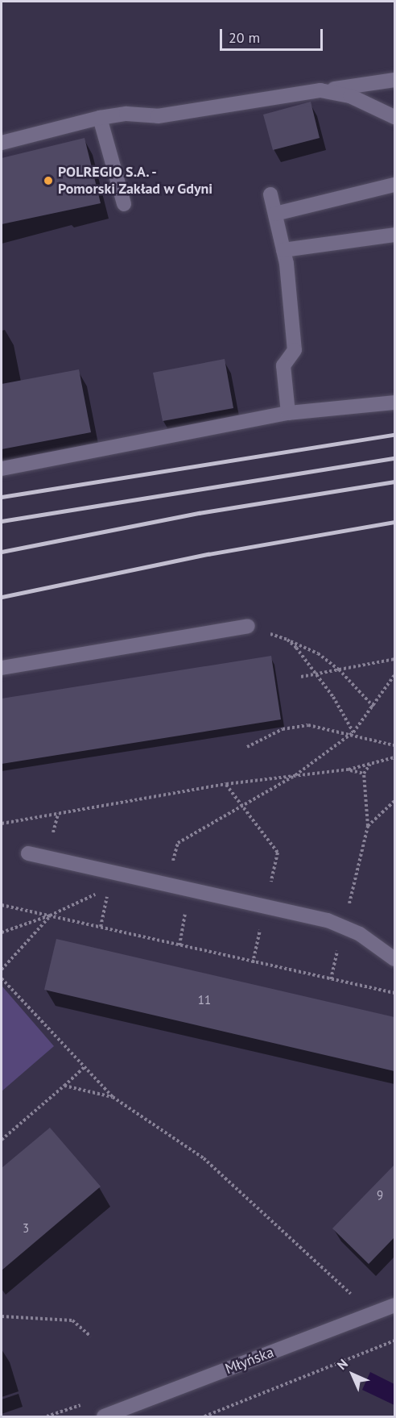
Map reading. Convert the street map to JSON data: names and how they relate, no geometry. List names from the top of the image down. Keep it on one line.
{"streets":{"street":["Młyńska"]},"places":["POLREGIO S.A. - Pomorski Zakład w Gdyni"],"house_numbers":["11","9","3"],"scale_bar":"20 m","north":"top left"}
